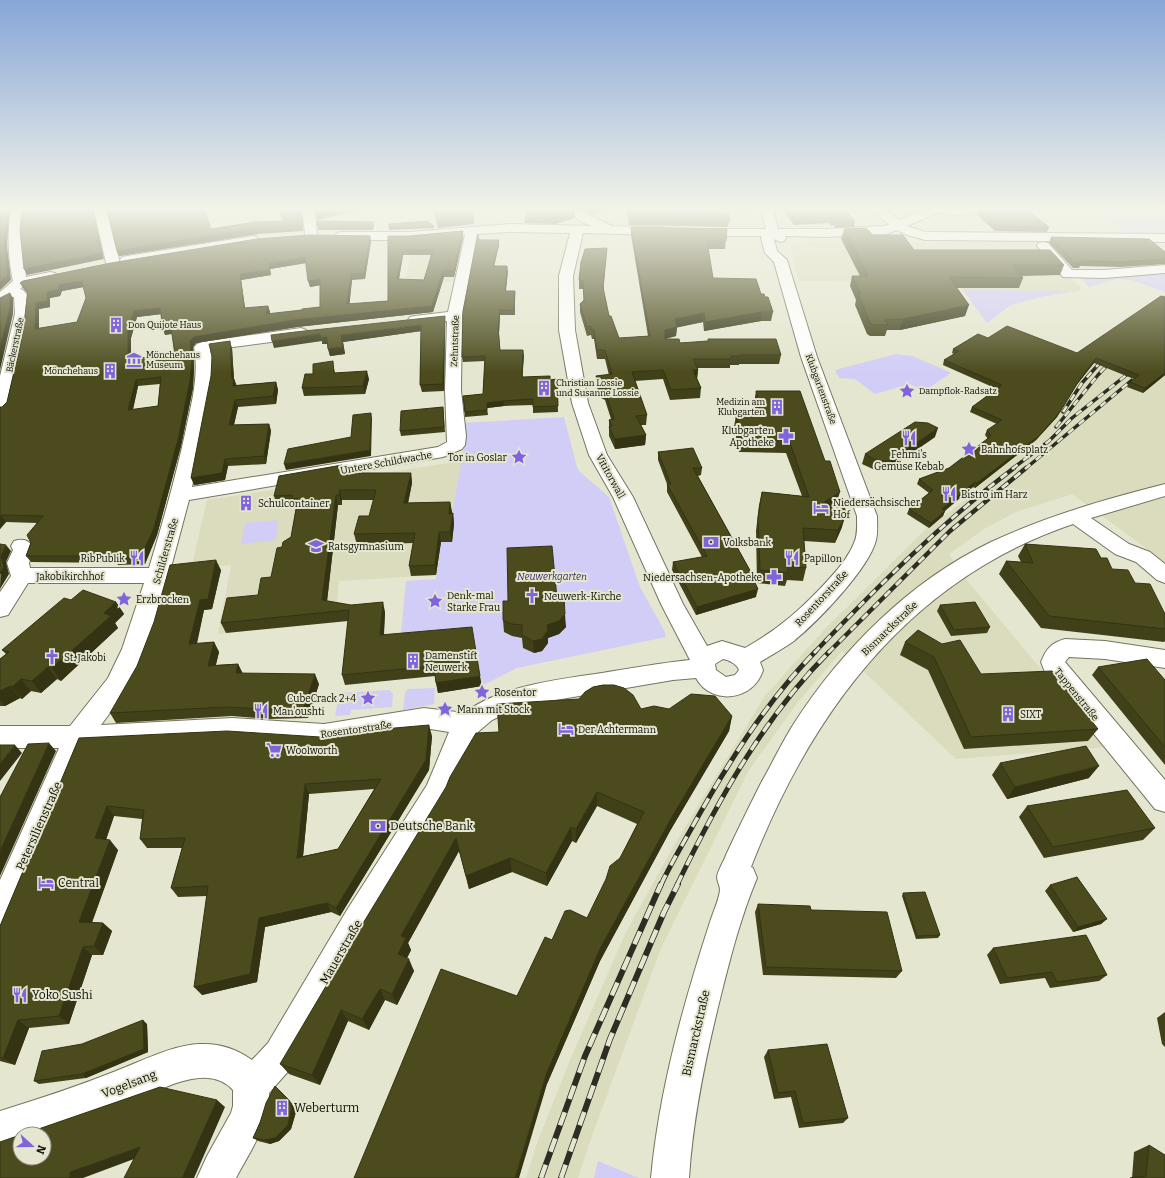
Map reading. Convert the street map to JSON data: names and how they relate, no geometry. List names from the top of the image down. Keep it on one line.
{"streets":{"street":["Zehntstraße","Bäckerstraße","Klubgartenstraße","Untere Schildwache","Vititorwall","Schilderstraße","Jakobikirchhof","Rosentorstraße","Bismarckstraße","Tappenstraße","Petersilienstraße","Mauerstraße","Vogelsang"]},"crossings":[["Zehntstraße","Untere Schildwache"],["Klubgartenstraße","Rosentorstraße"],["Untere Schildwache","Schilderstraße"],["Vititorwall","Rosentorstraße"],["Schilderstraße","Jakobikirchhof"],["Schilderstraße","Rosentorstraße"],["Schilderstraße","Petersilienstraße"],["Rosentorstraße","Petersilienstraße"],["Rosentorstraße","Mauerstraße"],["Mauerstraße","Vogelsang"]],"parks":["Neuwerkgarten"],"places":{"building":["Don Quijote Haus","Mönchehaus","Christian Lossie und Susanne Lossie","Medizin am Klubgarten","Schulcontainer","Damenstift Neuwerk","SIXT","Weberturm"],"museum":["Mönchehaus Museum"],"place":["Dampflok-Radsatz","Bahnhofsplatz","Tor in Goslar","Erzbrocken","Denk-mal Starke Frau","Rosentor","CubeCrack 2+4","Mann mit Stock"],"pharmacy":["Klubgarten Apotheke","Niedersachsen-Apotheke"],"restaurant":["Fehmi's Gemüse Kebab","Bistro im Harz","RibPublik","Papillon","Man'oushti","Yoko Sushi"],"hotel":["Niedersächsischer Hof","Der Achtermann","Central"],"bank":["Volksbank","Deutsche Bank"],"school or university":["Ratsgymnasium"],"church":["Neuwerk-Kirche","St. Jakobi"],"supermarket":["Woolworth"]},"north":"right"}
